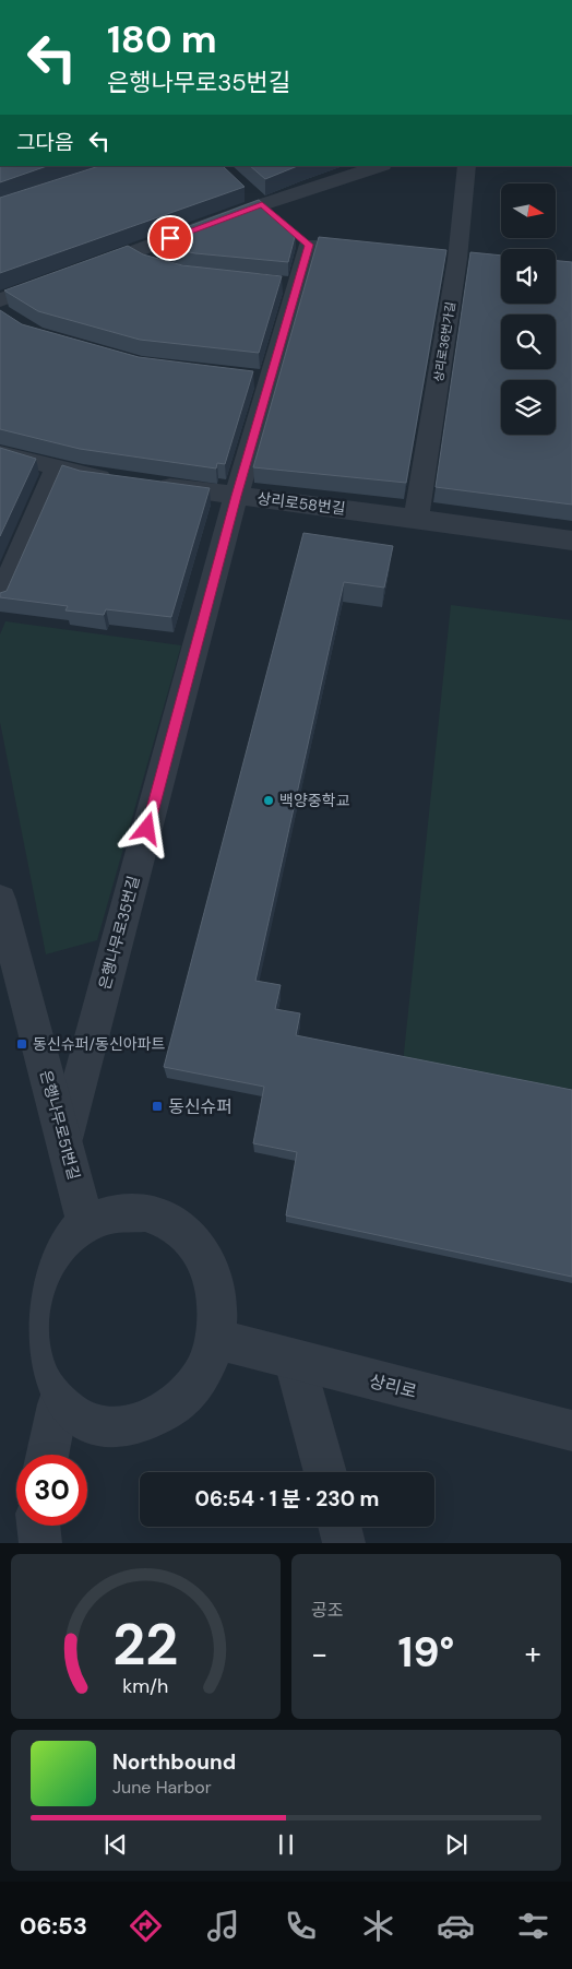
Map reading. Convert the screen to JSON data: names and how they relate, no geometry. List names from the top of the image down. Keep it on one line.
{"streets":{"street":["상리로36번가길","상리로58번길","은행나무로35번길","은행나무로51번길","상리로"]},"crossings":[["상리로36번가길","상리로58번길"],["상리로58번길","은행나무로35번길"],["은행나무로35번길","은행나무로51번길"]],"places":{"other":["백양중학교"],"transit":["동신슈퍼/동신아파트","동신슈퍼"]},"north":"right","page":{"turn":["180 m","은행나무로35번길"],"then":"그다음","limit":"30","trip":"06:54 · 1 분 · 230 m","tile":"공조","heat":["−","19°","+"],"song":["Northbound","June Harbor"],"tabs":"06:53","gauge":["22","km/h"]}}
